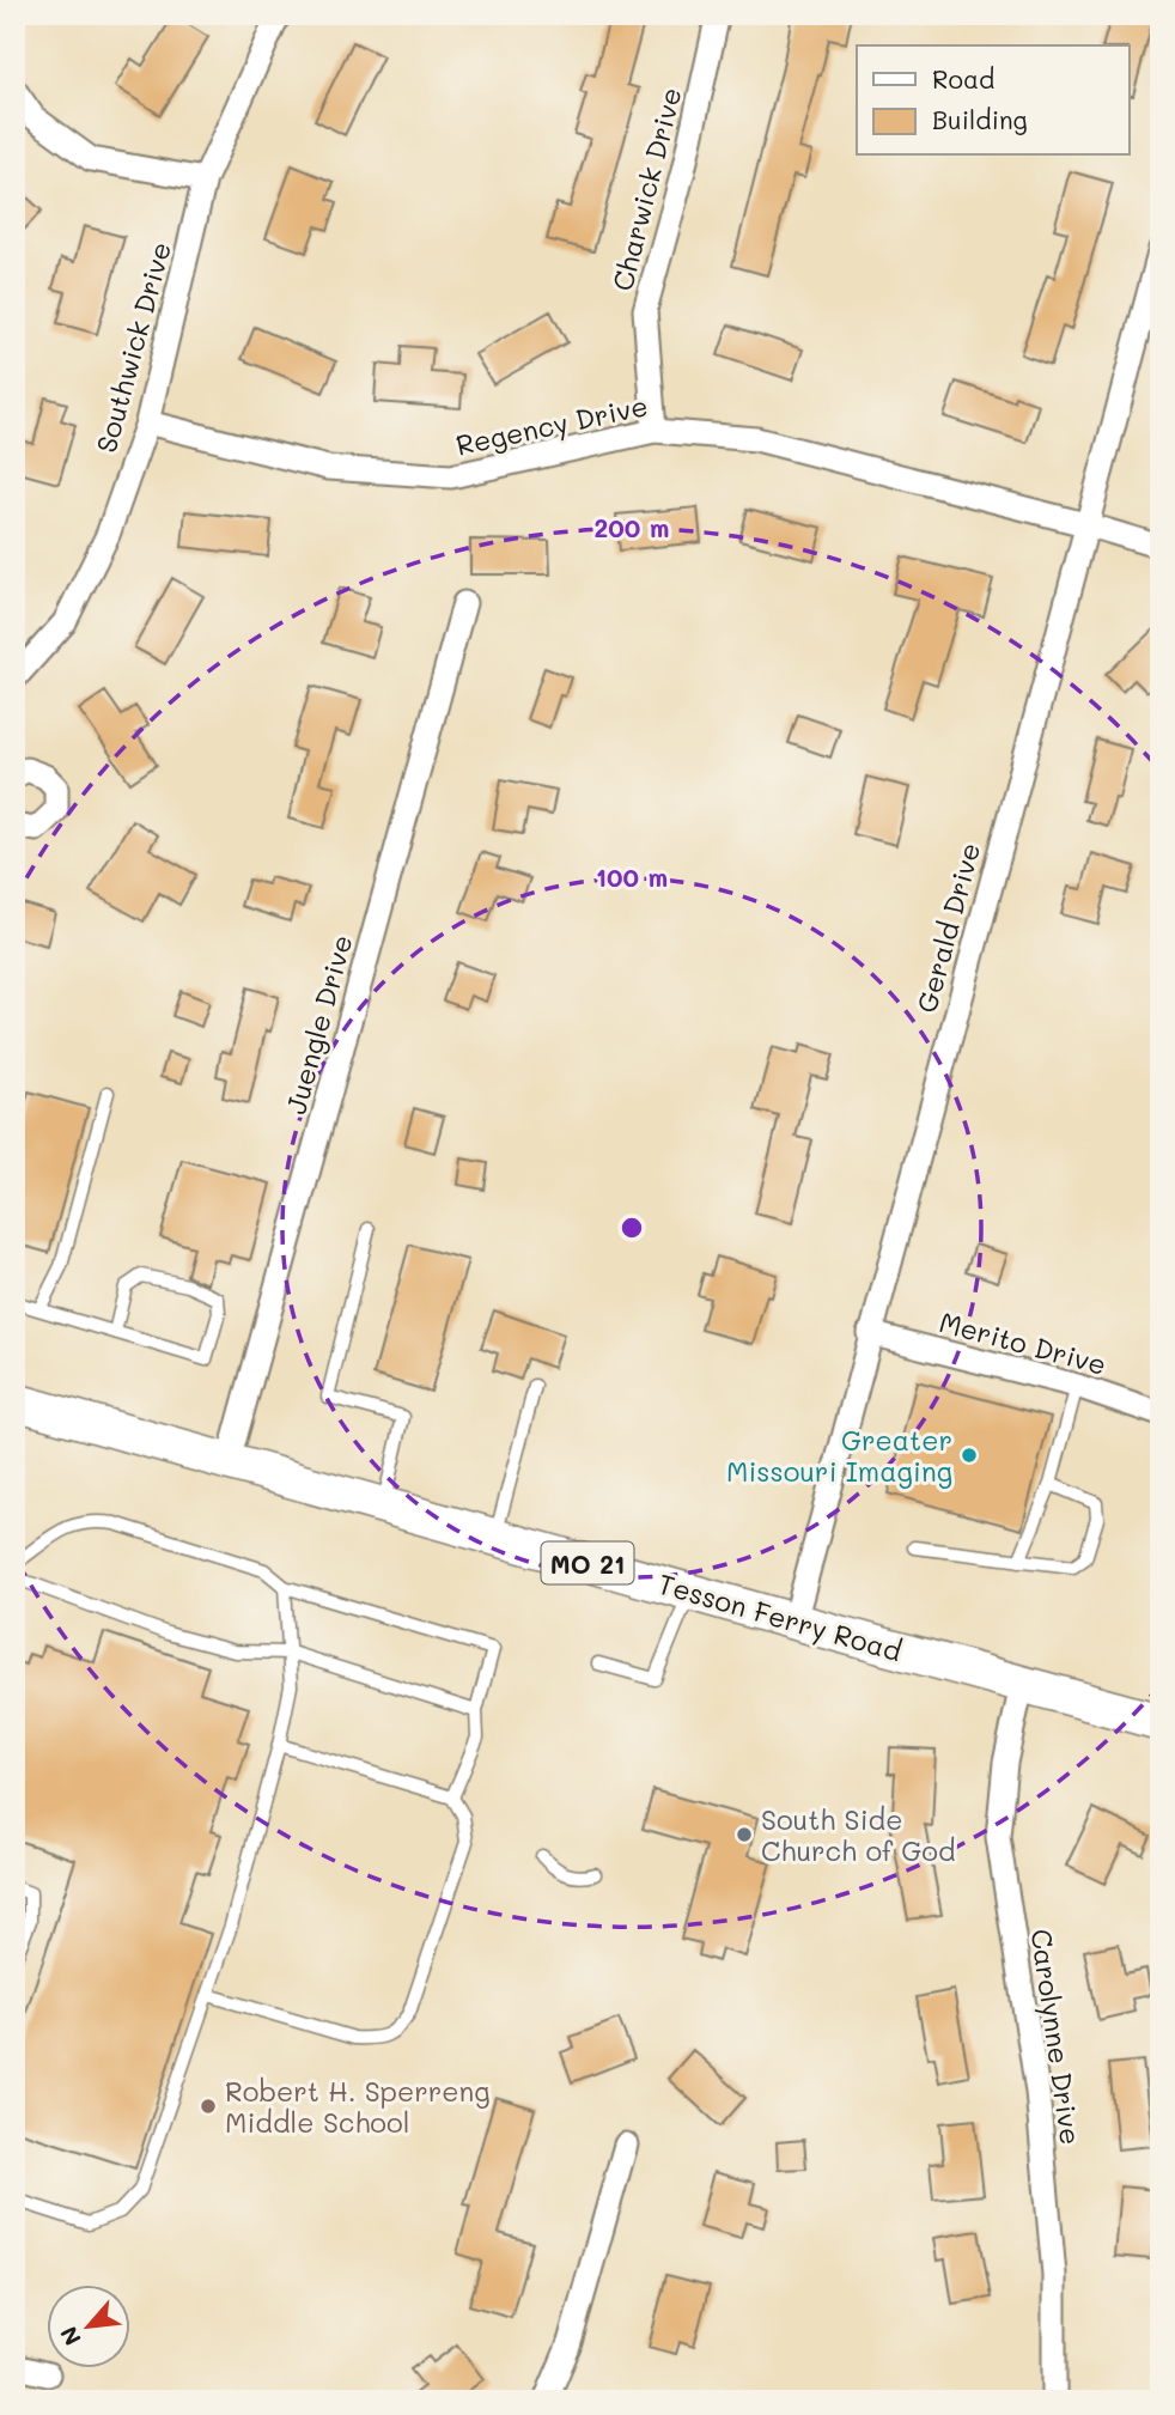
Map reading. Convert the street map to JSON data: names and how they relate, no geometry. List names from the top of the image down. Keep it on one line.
{"streets":{"main road":["MO 21","Tesson Ferry Road"],"street":["Charwick Drive","Southwick Drive","Regency Drive","Gerald Drive","Juengle Drive","Merito Drive","Carolynne Drive"]},"crossings":[["Charwick Drive","Regency Drive"],["Southwick Drive","Regency Drive"],["Regency Drive","Gerald Drive"],["Gerald Drive","Merito Drive"],["Gerald Drive","Tesson Ferry Road"],["Juengle Drive","Tesson Ferry Road"],["Tesson Ferry Road","Carolynne Drive"]],"places":["Greater Missouri Imaging","South Side Church of God","Robert H. Sperreng Middle School"],"legend":["Road","Building"],"north":"bottom left","rings":["200 m","100 m"]}
